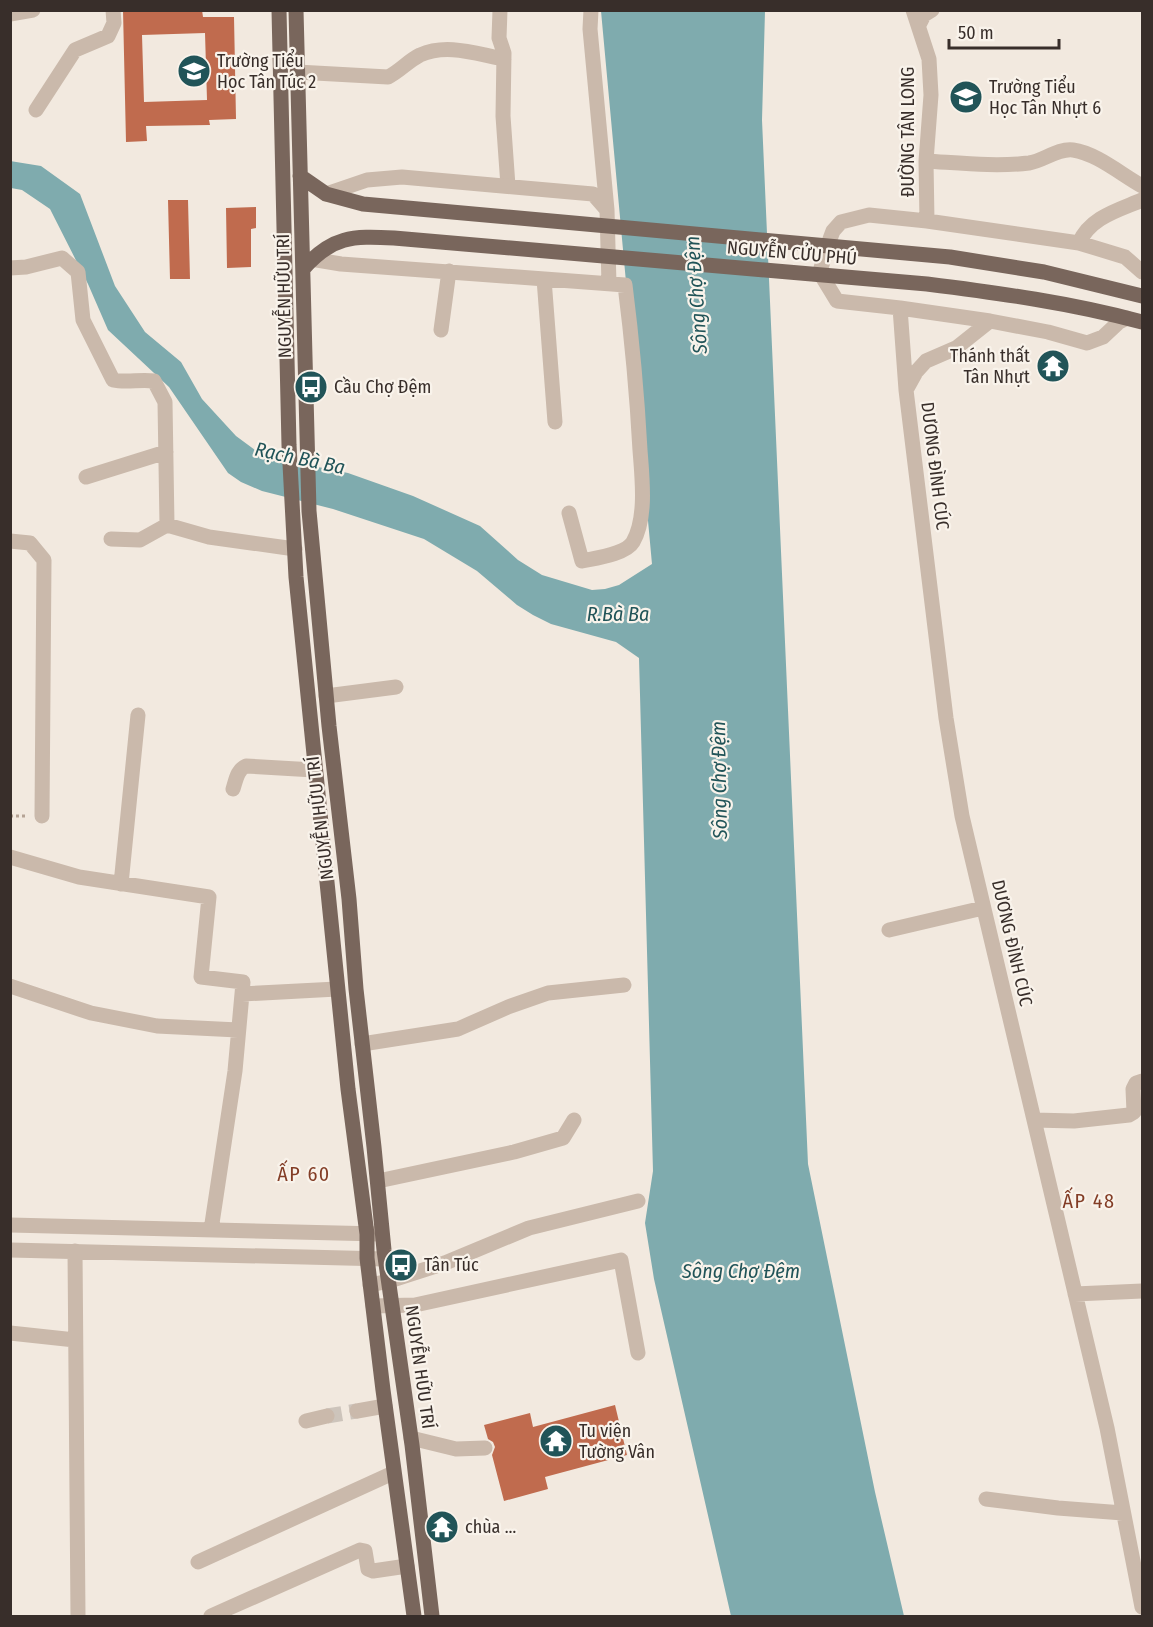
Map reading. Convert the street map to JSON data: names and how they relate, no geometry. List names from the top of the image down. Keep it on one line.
{"streets":{"main road":["NGUYỄN CỬU PHÚ","NGUYỄN HỮU TRÍ"],"street":["ĐƯỜNG TÂN LONG","DƯƠNG ĐÌNH CÚC"]},"crossings":[["NGUYỄN CỬU PHÚ","NGUYỄN HỮU TRÍ"]],"districts":["ẤP 60","ẤP 48"],"water":["Sông Chợ Đệm","Rạch Bà Ba","R.Bà Ba"],"places":{"school or university":["Trường Tiểu Học Tân Túc 2","Trường Tiểu Học Tân Nhựt 6"],"temple":["Thánh thất Tân Nhựt","Tu viện Tường Vân","chùa …"],"bus stop":["Cầu Chợ Đệm","Tân Túc"]},"scale_bar":"50 m"}
